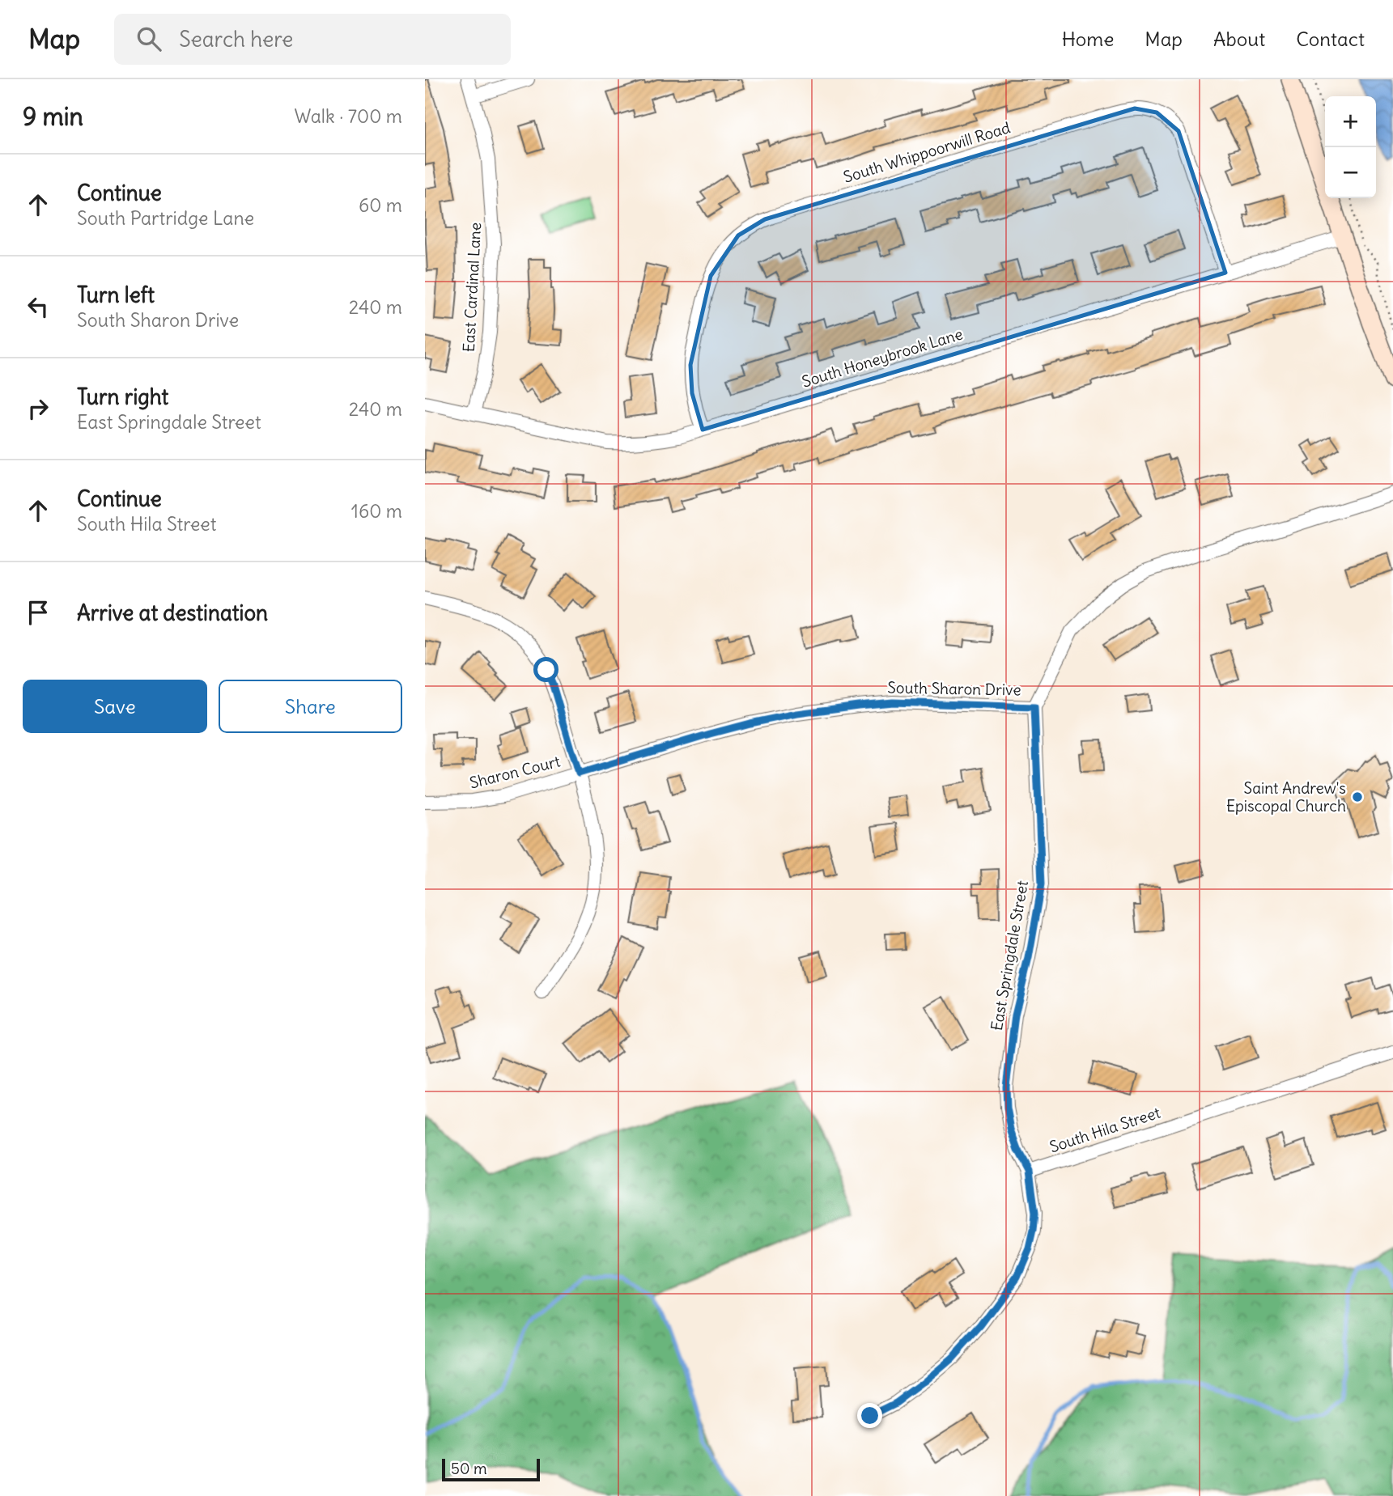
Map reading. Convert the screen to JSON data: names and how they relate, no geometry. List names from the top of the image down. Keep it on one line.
{"streets":{"street":["South Whippoorwill Road","East Cardinal Lane","South Honeybrook Lane","South Sharon Drive","Sharon Court","East Springdale Street","South Hila Street"]},"crossings":[["South Whippoorwill Road","South Honeybrook Lane"],["East Cardinal Lane","South Honeybrook Lane"],["South Sharon Drive","Sharon Court"],["South Sharon Drive","East Springdale Street"],["East Springdale Street","South Hila Street"]],"places":["Saint Andrew's Episcopal Church"],"scale_bar":"50 m","page":{"header":"Map","search":"Search here","nav":["Home","Map","About","Contact"],"heading":["9 min","Walk · 700 m"],"map_buttons":["+","−"],"list":[["Continue","South Partridge Lane","60 m"],["Turn left","South Sharon Drive","240 m"],["Turn right","East Springdale Street","240 m"],["Continue","South Hila Street","160 m"],"Arrive at destination"],"buttons":["Save","Share"],"scale":"50 m"}}
